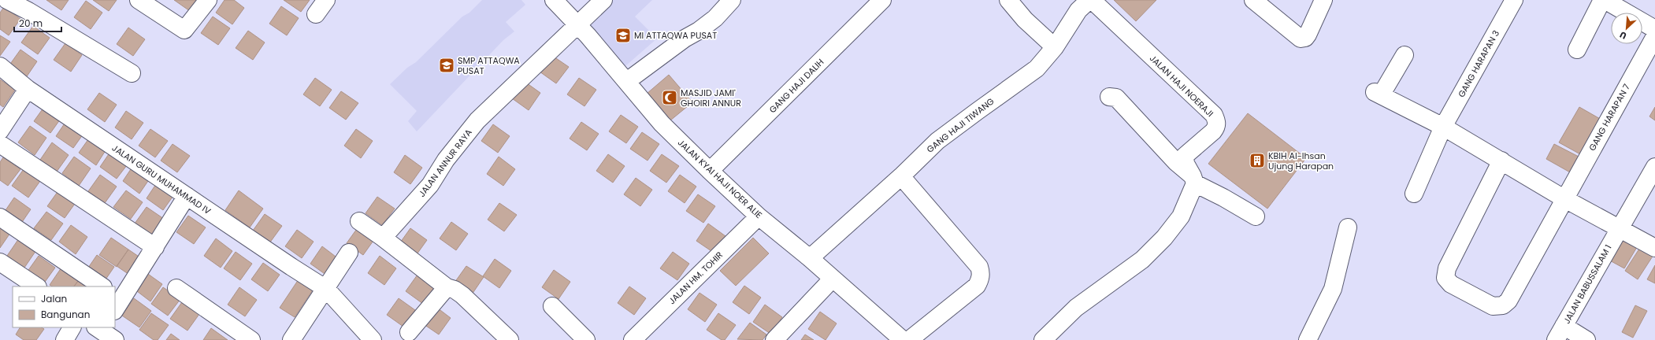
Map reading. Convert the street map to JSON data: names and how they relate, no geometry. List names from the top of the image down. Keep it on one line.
{"streets":{"street":["GANG HARAPAN 3","GANG HAJI DALIH","JALAN HAJI NOERAJI","GANG HARAPAN 7","GANG HAJI TIWANG","JALAN ANNUR RAYA","JALAN KYAI HAJI NOER ALIE","JALAN GURU MUHAMMAD IV","JALAN HM. TOHIR","JALAN BABUSSALAM 1"]},"crossings":[["GANG HAJI DALIH","JALAN KYAI HAJI NOER ALIE"],["GANG HAJI TIWANG","JALAN KYAI HAJI NOER ALIE"],["JALAN ANNUR RAYA","JALAN KYAI HAJI NOER ALIE"],["JALAN KYAI HAJI NOER ALIE","JALAN HM. TOHIR"]],"places":{"school or university":["MI ATTAQWA PUSAT","SMP ATTAQWA PUSAT"],"mosque":["MASJID JAMI' GHOIRI ANNUR"],"building":["KBIH Al-Ihsan Ujung Harapan"]},"legend":["Jalan","Bangunan"],"scale_bar":"20 m","north":"bottom left"}
